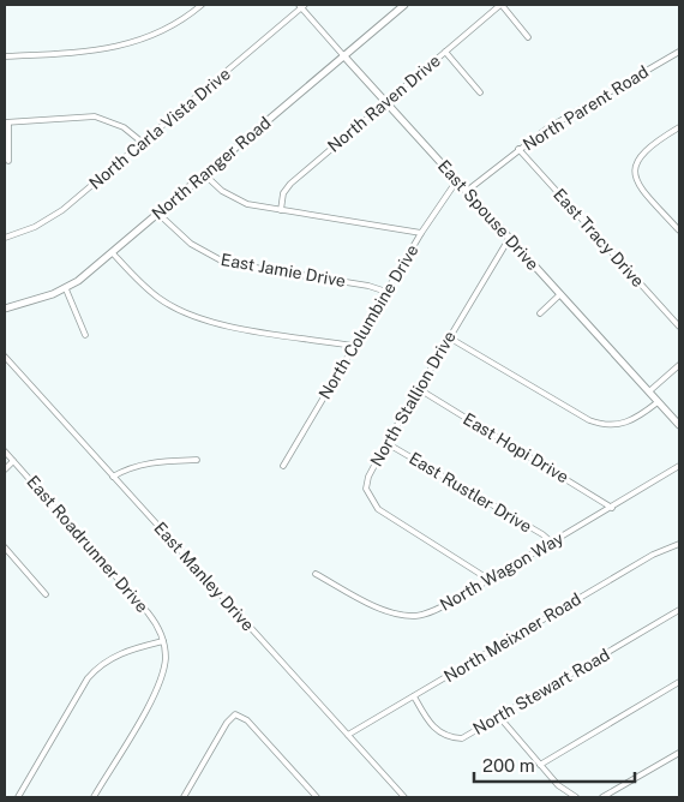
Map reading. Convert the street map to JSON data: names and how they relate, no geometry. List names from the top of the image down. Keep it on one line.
{"streets":{"street":["North Raven Drive","North Parent Road","North Carla Vista Drive","North Ranger Road","East Spouse Drive","East Tracy Drive","East Jamie Drive","North Columbine Drive","North Stallion Drive","East Hopi Drive","East Rustler Drive","East Roadrunner Drive","North Wagon Way","East Manley Drive","North Meixner Road","North Stewart Road"]},"crossings":[["North Raven Drive","East Spouse Drive"],["North Parent Road","East Spouse Drive"],["North Parent Road","East Tracy Drive"],["North Carla Vista Drive","East Spouse Drive"],["North Ranger Road","East Spouse Drive"],["North Ranger Road","East Jamie Drive"],["East Spouse Drive","North Columbine Drive"],["East Spouse Drive","North Stallion Drive"],["East Jamie Drive","North Columbine Drive"],["North Stallion Drive","East Hopi Drive"],["North Stallion Drive","East Rustler Drive"],["North Stallion Drive","North Wagon Way"],["East Hopi Drive","North Wagon Way"],["East Rustler Drive","North Wagon Way"],["East Manley Drive","North Meixner Road"],["North Meixner Road","North Stewart Road"]],"scale_bar":"200 m"}
